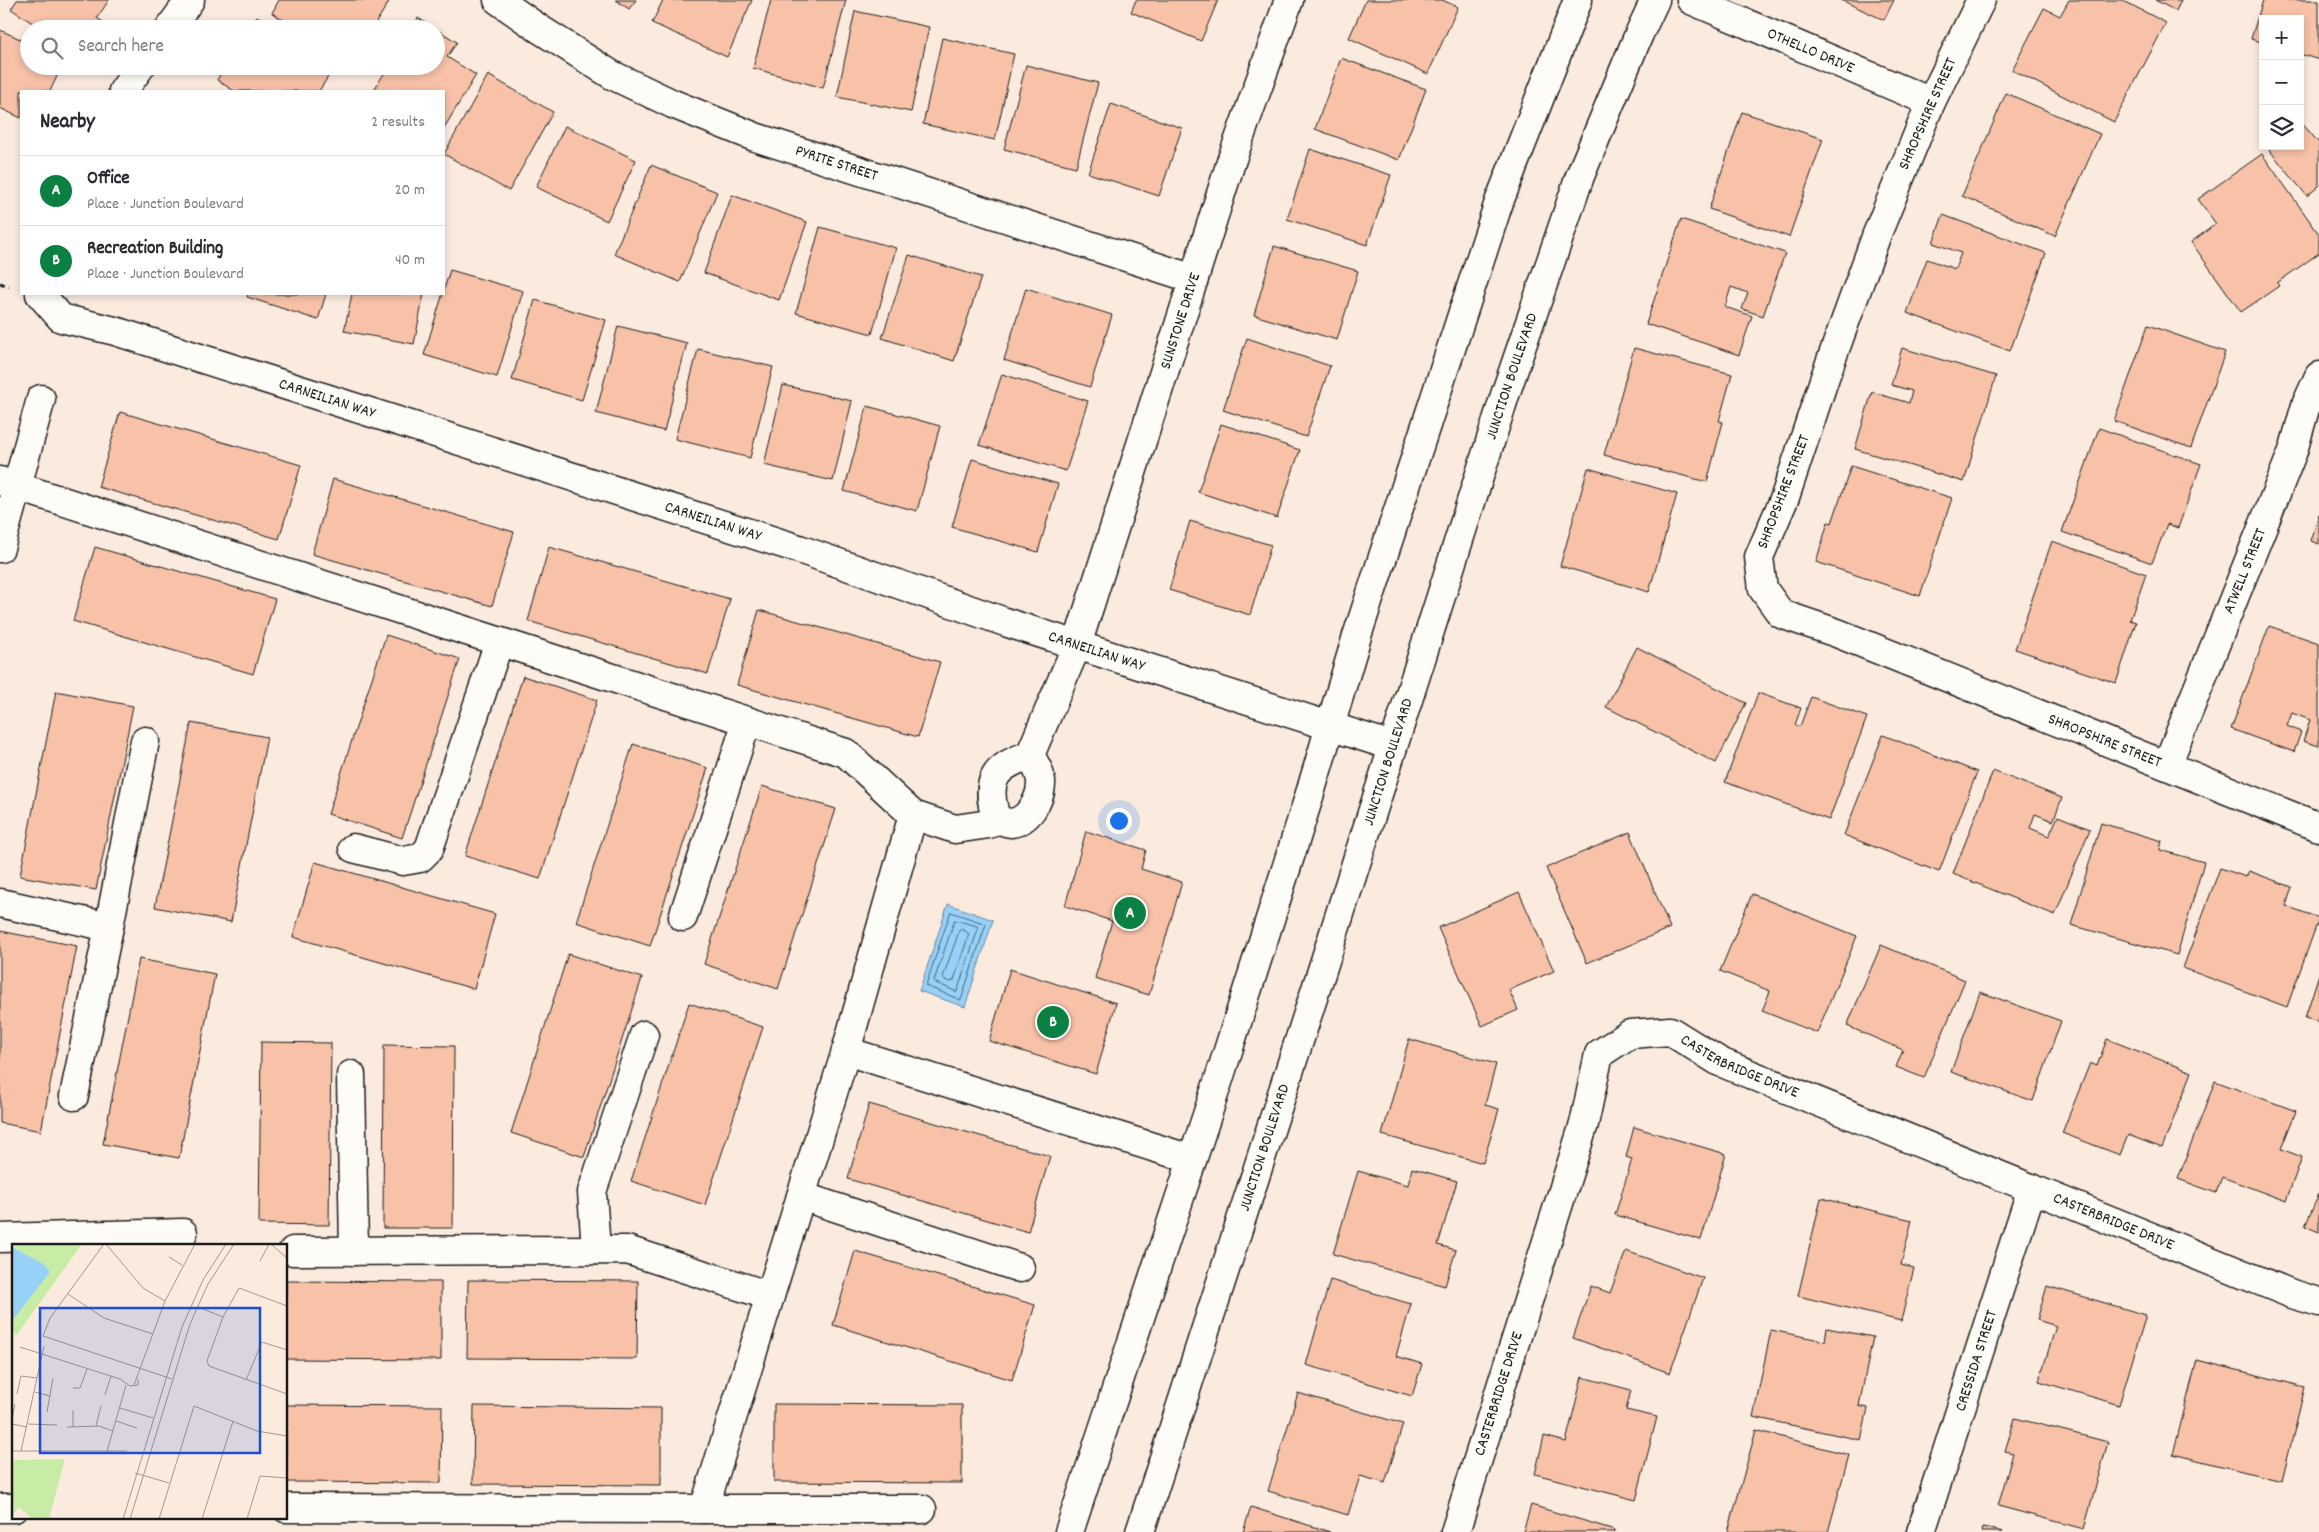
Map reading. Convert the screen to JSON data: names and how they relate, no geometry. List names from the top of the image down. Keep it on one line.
{"streets":{"street":["OTHELLO DRIVE","SHROPSHIRE STREET","PYRITE STREET","SUNSTONE DRIVE","JUNCTION BOULEVARD","CARNEILIAN WAY","ATWELL STREET","CASTERBRIDGE DRIVE","CRESSIDA STREET"]},"crossings":[["OTHELLO DRIVE","SHROPSHIRE STREET"],["SHROPSHIRE STREET","ATWELL STREET"],["PYRITE STREET","SUNSTONE DRIVE"],["SUNSTONE DRIVE","CARNEILIAN WAY"],["JUNCTION BOULEVARD","CARNEILIAN WAY"],["CASTERBRIDGE DRIVE","CRESSIDA STREET"]],"page":{"map_buttons":["+","−"],"search":"Search here","heading":["Nearby","2 results"],"list":[{"mark":"A","name":"Office","note":"Place · Junction Boulevard","value":"20 m"},{"mark":"B","name":"Recreation Building","note":"Place · Junction Boulevard","value":"40 m"}],"pins":["A","B"]}}
